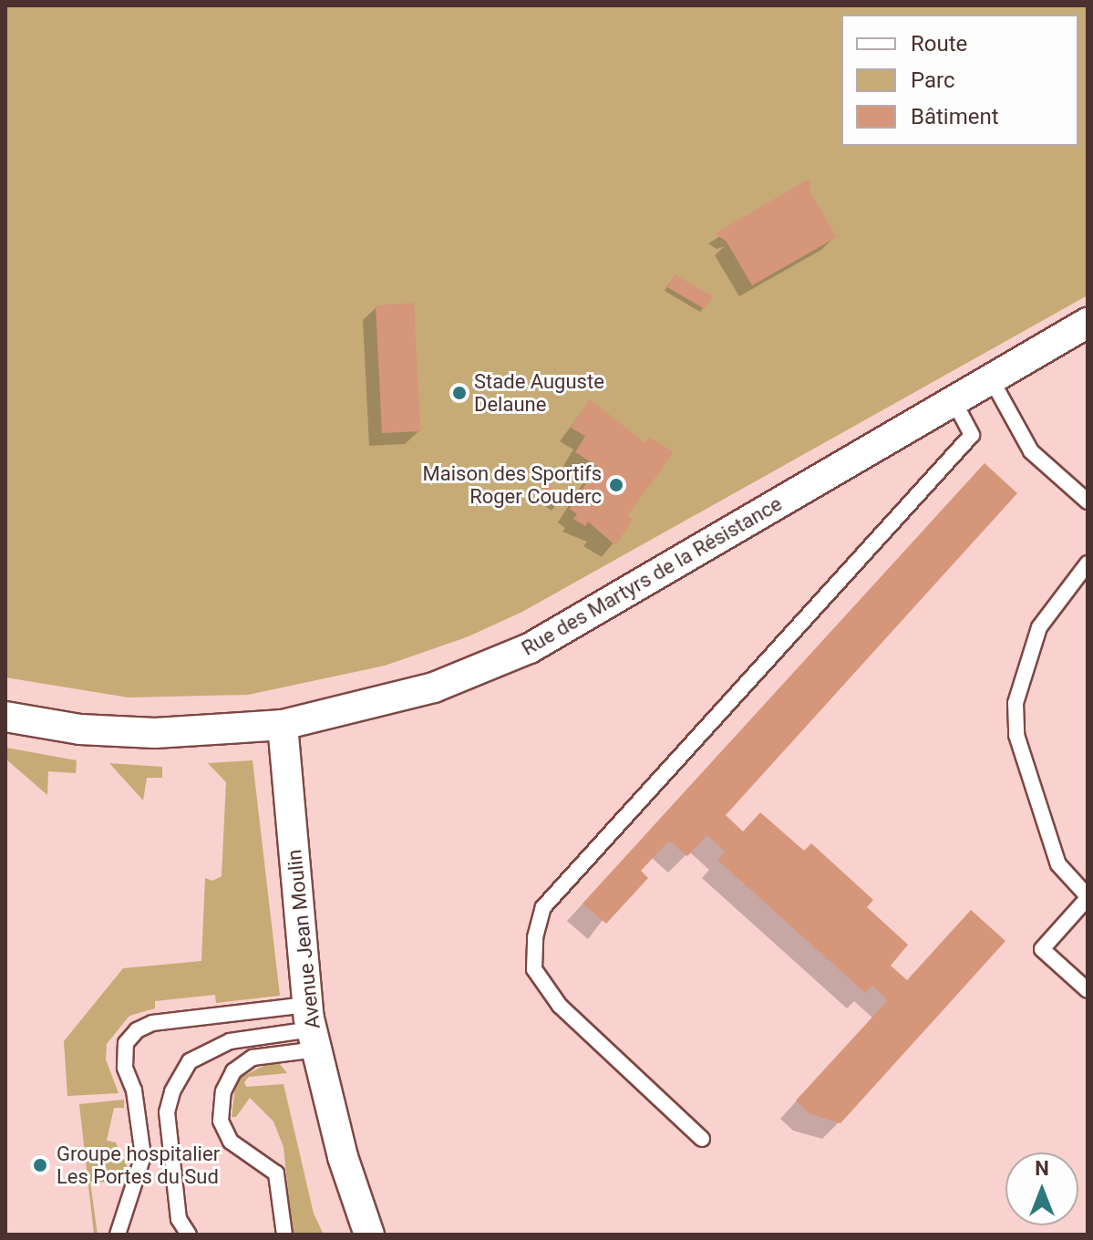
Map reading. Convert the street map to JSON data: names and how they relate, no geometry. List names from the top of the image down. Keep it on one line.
{"streets":{"street":["Rue des Martyrs de la Résistance","Avenue Jean Moulin"]},"crossings":[["Rue des Martyrs de la Résistance","Avenue Jean Moulin"]],"places":["Stade Auguste Delaune","Maison des Sportifs Roger Couderc","Groupe hospitalier Les Portes du Sud"],"legend":["Route","Parc","Bâtiment"],"north":"top"}
